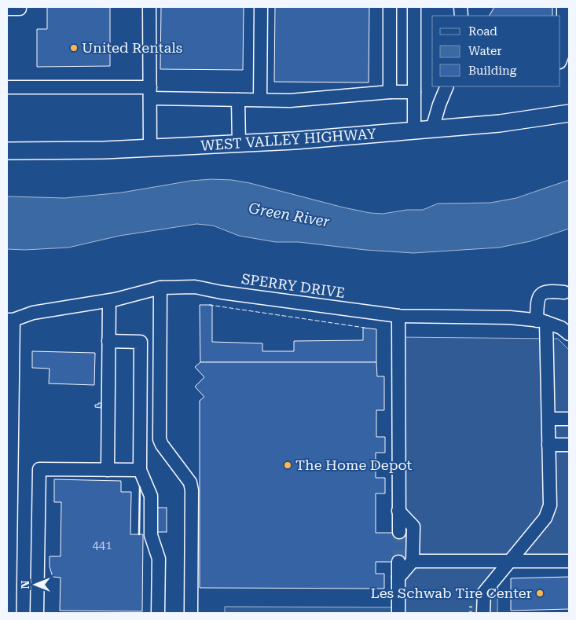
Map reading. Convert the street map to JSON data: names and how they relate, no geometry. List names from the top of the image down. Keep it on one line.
{"streets":{"main road":["WEST VALLEY HIGHWAY"],"street":["SPERRY DRIVE"]},"water":["Green River"],"places":["United Rentals","The Home Depot","Les Schwab Tire Center"],"house_numbers":["441"],"legend":["Road","Water","Building"],"north":"left"}
